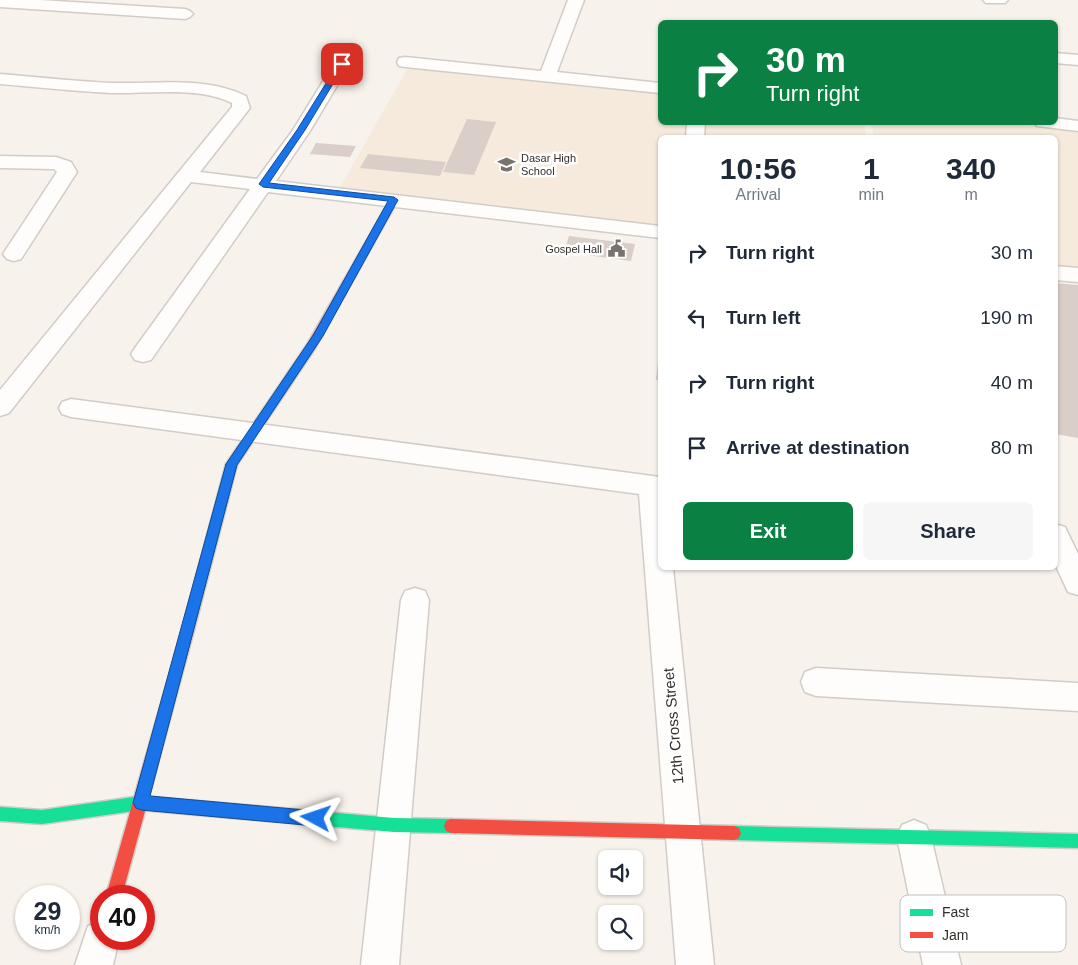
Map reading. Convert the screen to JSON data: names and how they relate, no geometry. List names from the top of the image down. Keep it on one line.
{"streets":{"street":["12th Cross Street"]},"places":{"school or university":["Dasar High School"],"public building":["Gospel Hall"]},"legend":["Fast","Jam"],"page":{"turn":["30 m","Turn right"],"eta":["10:56","Arrival","1","min","340","m"],"list":[{"name":"Turn right","value":"30 m"},{"name":"Turn left","value":"190 m"},{"name":"Turn right","value":"40 m"},{"name":"Arrive at destination","value":"80 m"}],"buttons":["Exit","Share"],"speed":"29 km/h","limit":"40"}}
